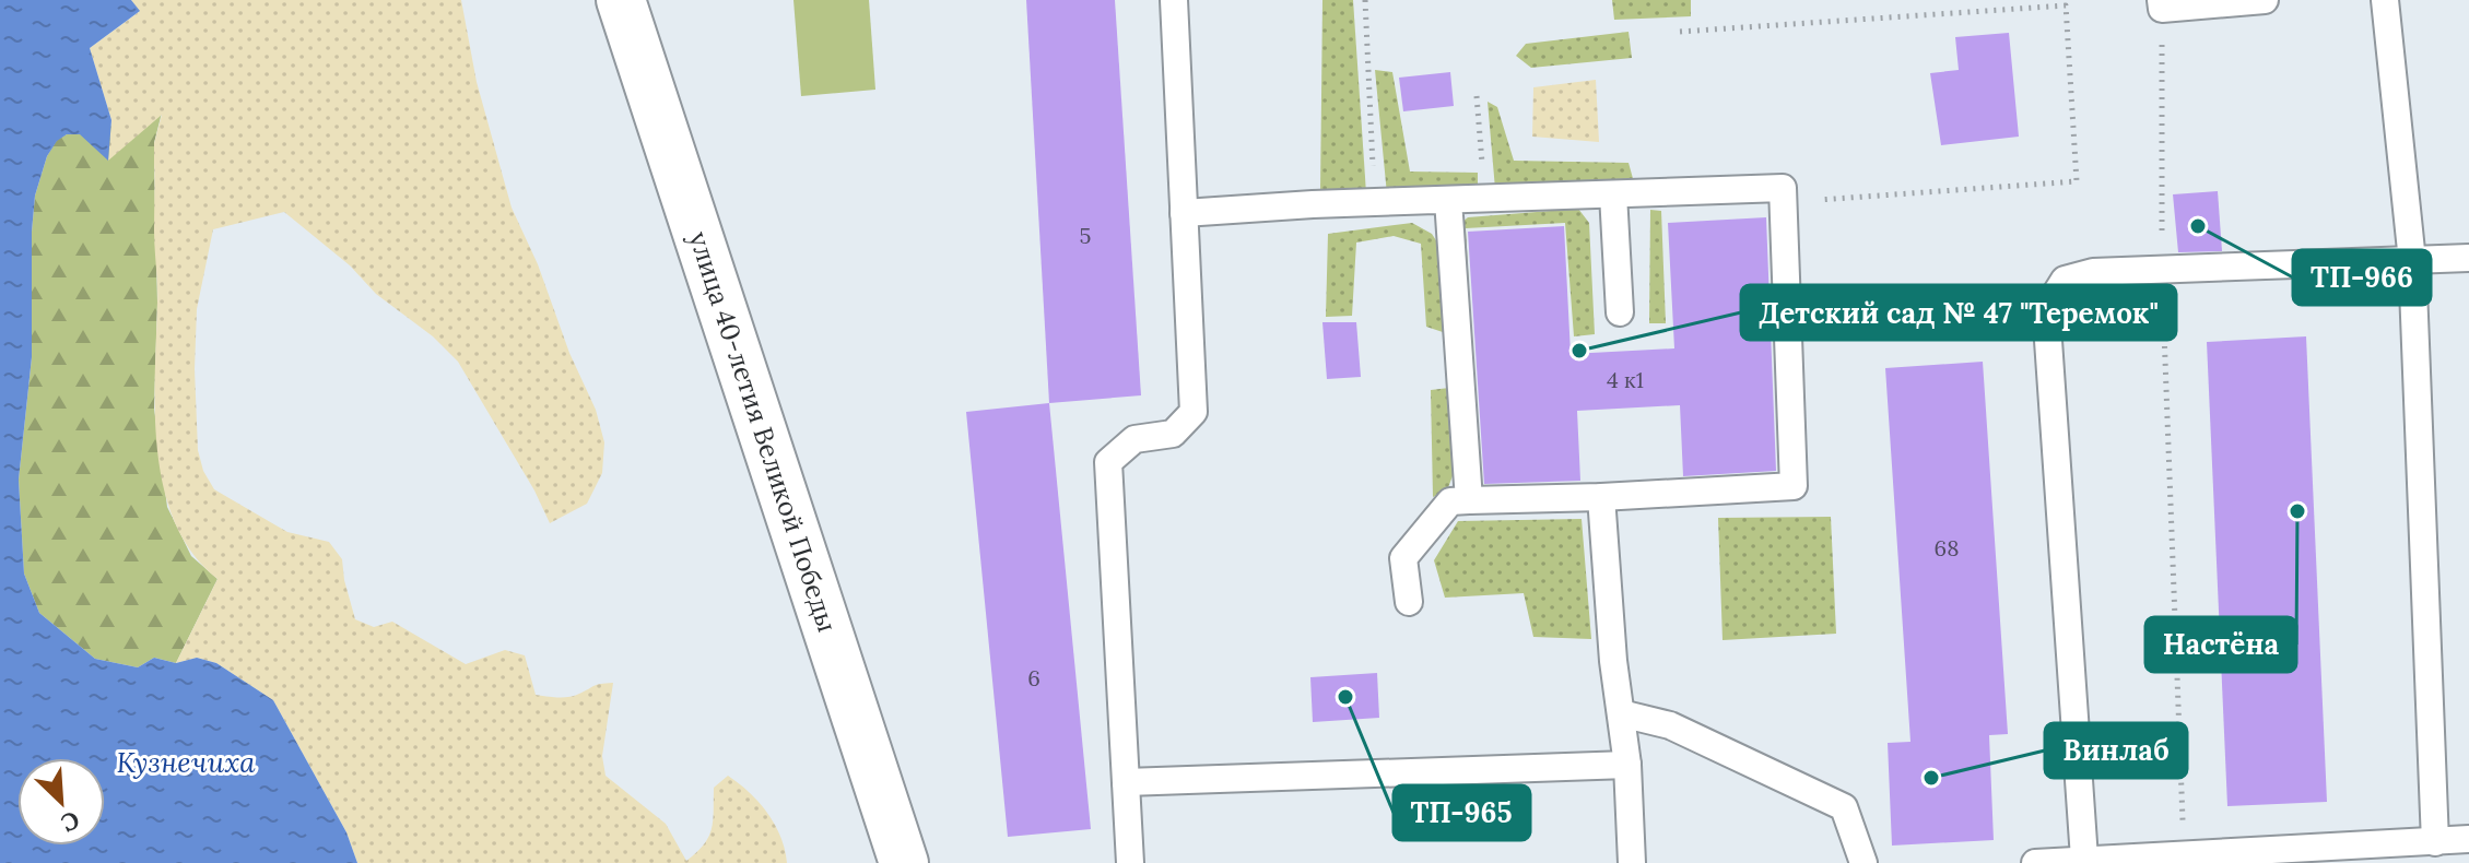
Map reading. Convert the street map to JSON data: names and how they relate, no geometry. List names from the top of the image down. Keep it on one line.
{"streets":{"street":["улица 40-летия Великой Победы"]},"water":["Кузнечиха"],"places":["ТП-966","Детский сад № 47 \"Теремок\"","Настёна","ТП-965","Винлаб"],"house_numbers":["5","4 к1","68","6"],"north":"bottom right"}
